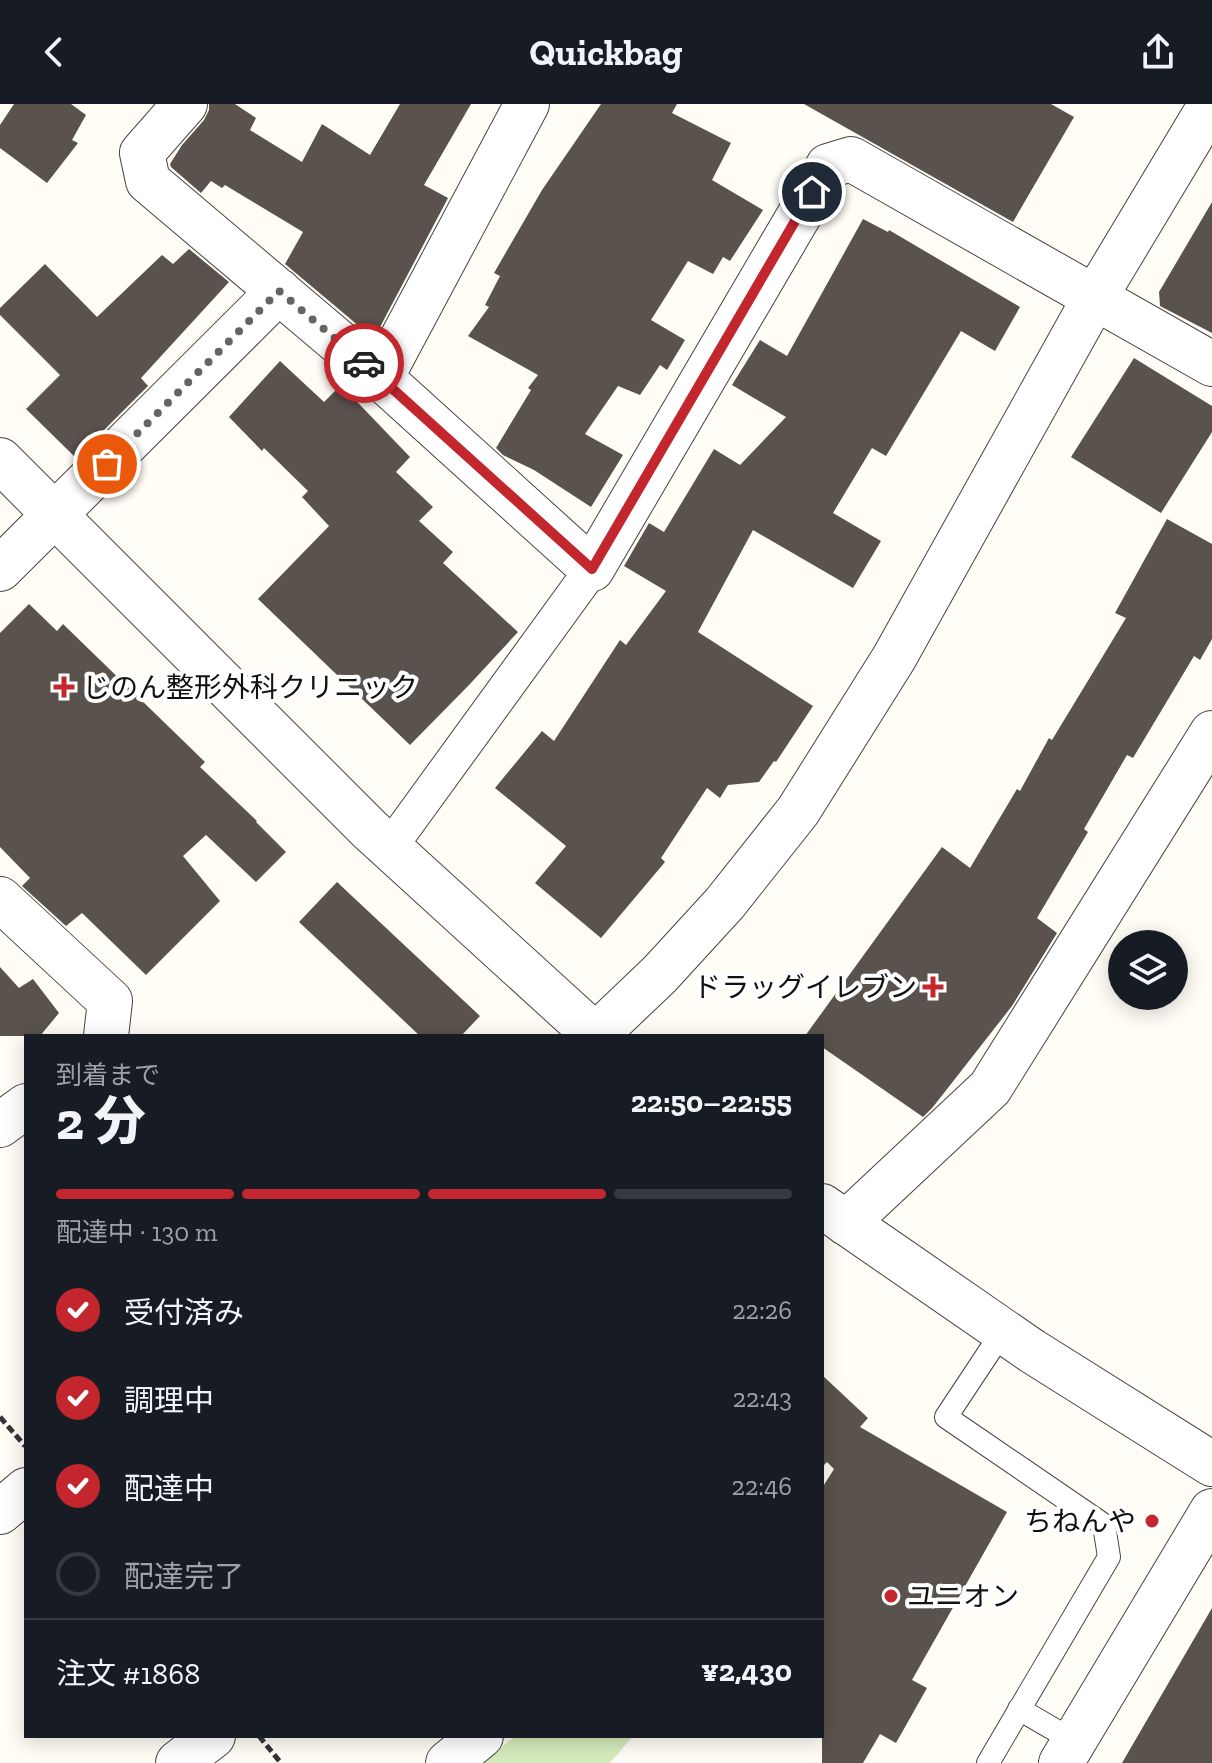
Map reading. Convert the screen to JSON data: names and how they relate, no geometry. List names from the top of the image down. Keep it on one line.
{"places":{"health":["じのん整形外科クリニック","ドラッグイレブン"],"other":["ちねんや","ユニオン"]},"page":{"header":"Quickbag","heading":["2 分","到着まで","22:50–22:55"],"panel":["注文 #1868","¥2,430"],"bar":"配達中 · 130 m","list":[["受付済み","22:26"],["調理中","22:43"],["配達中","22:46"],"配達完了"]}}
